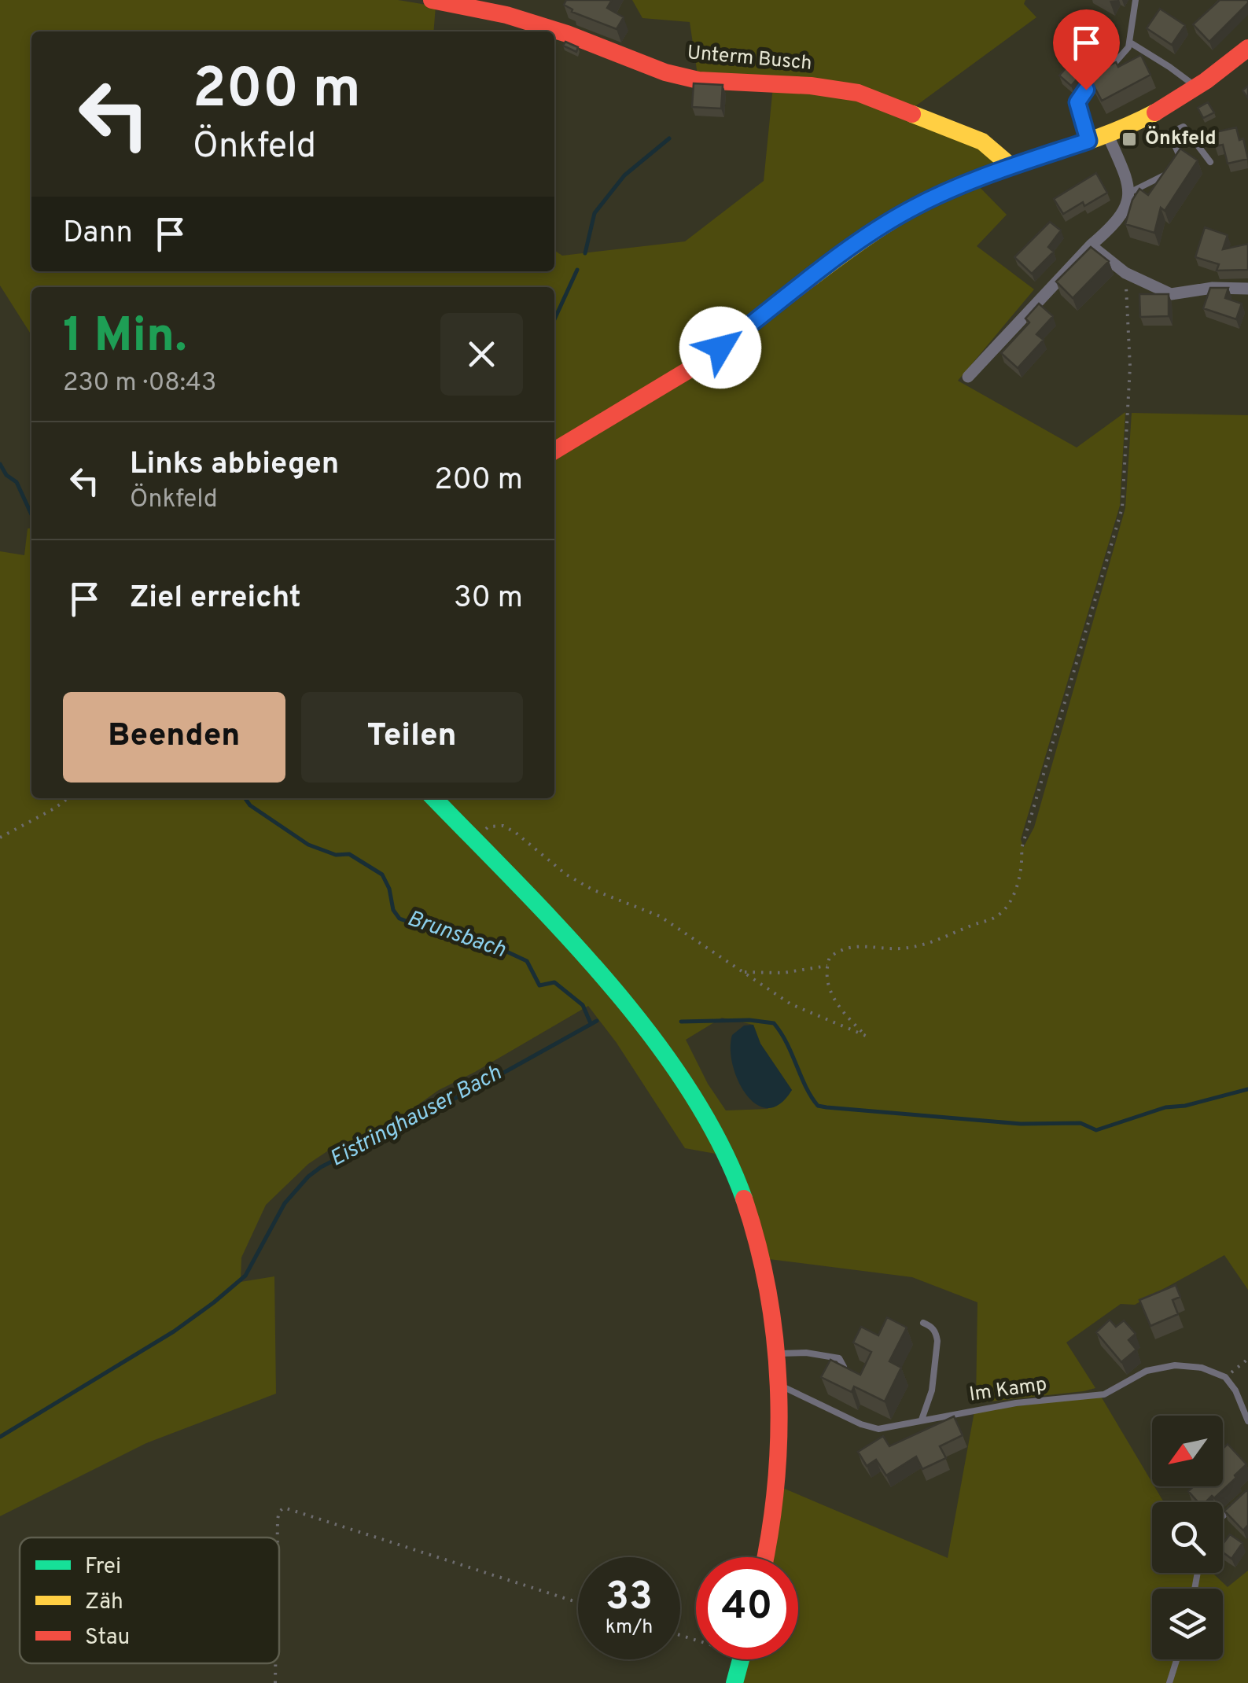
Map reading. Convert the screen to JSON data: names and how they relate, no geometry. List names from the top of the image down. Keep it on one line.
{"streets":{"street":["Unterm Busch"],"lane":["Im Kamp"]},"water":["Brunsbach","Eistringhauser Bach"],"places":{"transit":["Önkfeld"]},"legend":["Frei","Zäh","Stau"],"north":"bottom left","page":{"turn":["200 m","Önkfeld"],"then":"Dann","heading":["1 Min.","230 m · 08:43"],"list":[{"name":"Links abbiegen","note":"Önkfeld","value":"200 m"},{"name":"Ziel erreicht","value":"30 m"}],"buttons":["Beenden","Teilen"],"speed":"33 km/h","limit":"40"}}
